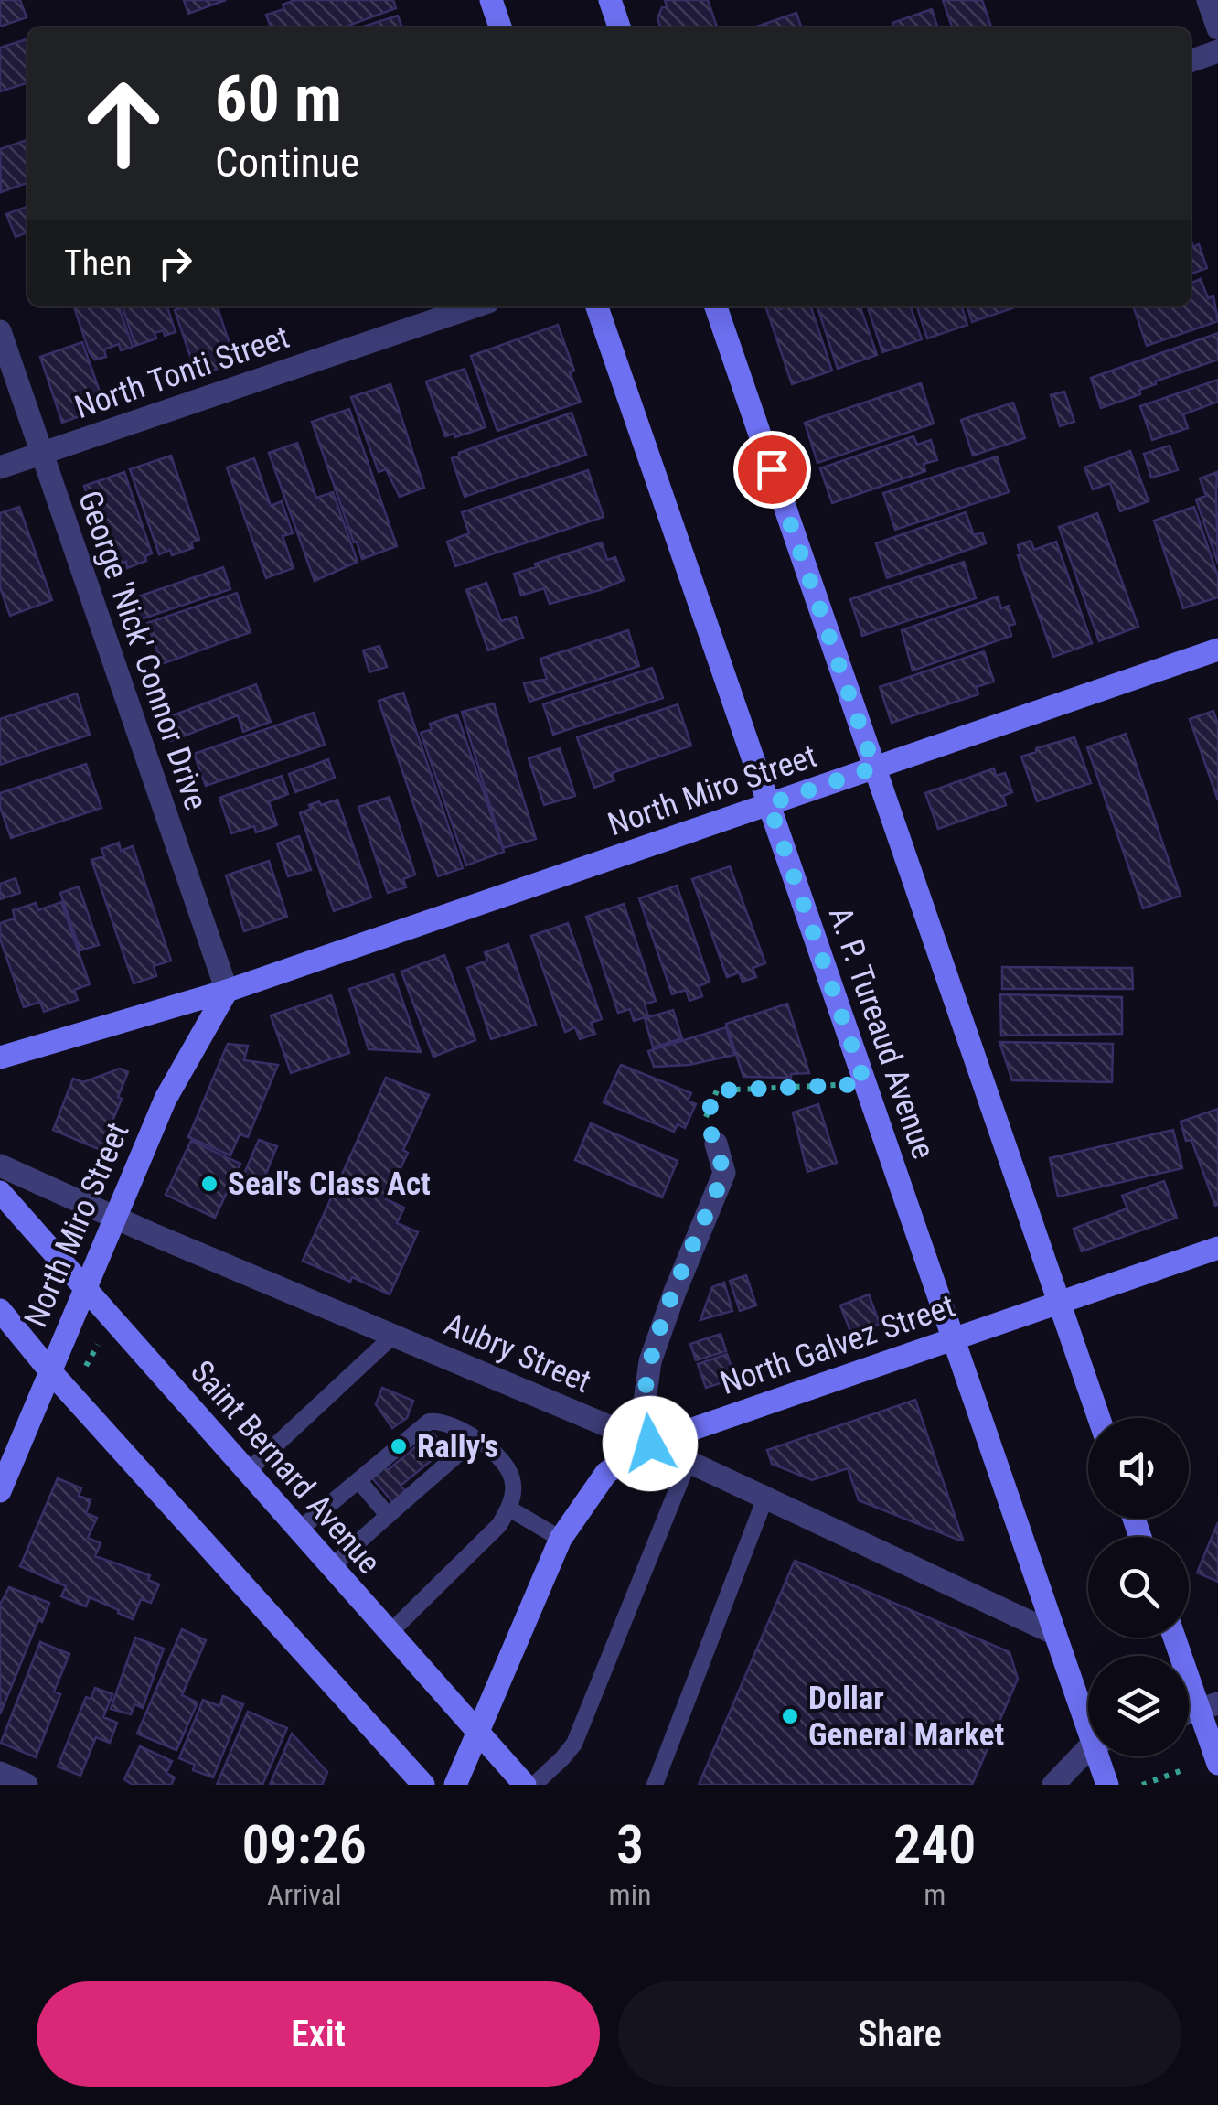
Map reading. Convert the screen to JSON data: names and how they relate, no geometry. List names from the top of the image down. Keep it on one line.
{"streets":{"street":["North Tonti Street","George 'Nick' Connor Drive","North Miro Street","A. P. Tureaud Avenue","North Galvez Street","Aubry Street","Saint Bernard Avenue"]},"crossings":[["North Tonti Street","George 'Nick' Connor Drive"],["George 'Nick' Connor Drive","North Miro Street"],["North Miro Street","A. P. Tureaud Avenue"],["North Miro Street","Aubry Street"],["North Miro Street","Saint Bernard Avenue"],["A. P. Tureaud Avenue","North Galvez Street"],["A. P. Tureaud Avenue","Aubry Street"],["North Galvez Street","Aubry Street"],["North Galvez Street","Saint Bernard Avenue"]],"places":["Seal's Class Act","Rally's","Dollar General Market"],"page":{"turn":["60 m","Continue"],"then":"Then","eta":["09:26","Arrival","3","min","240","m"],"buttons":["Exit","Share"]}}
